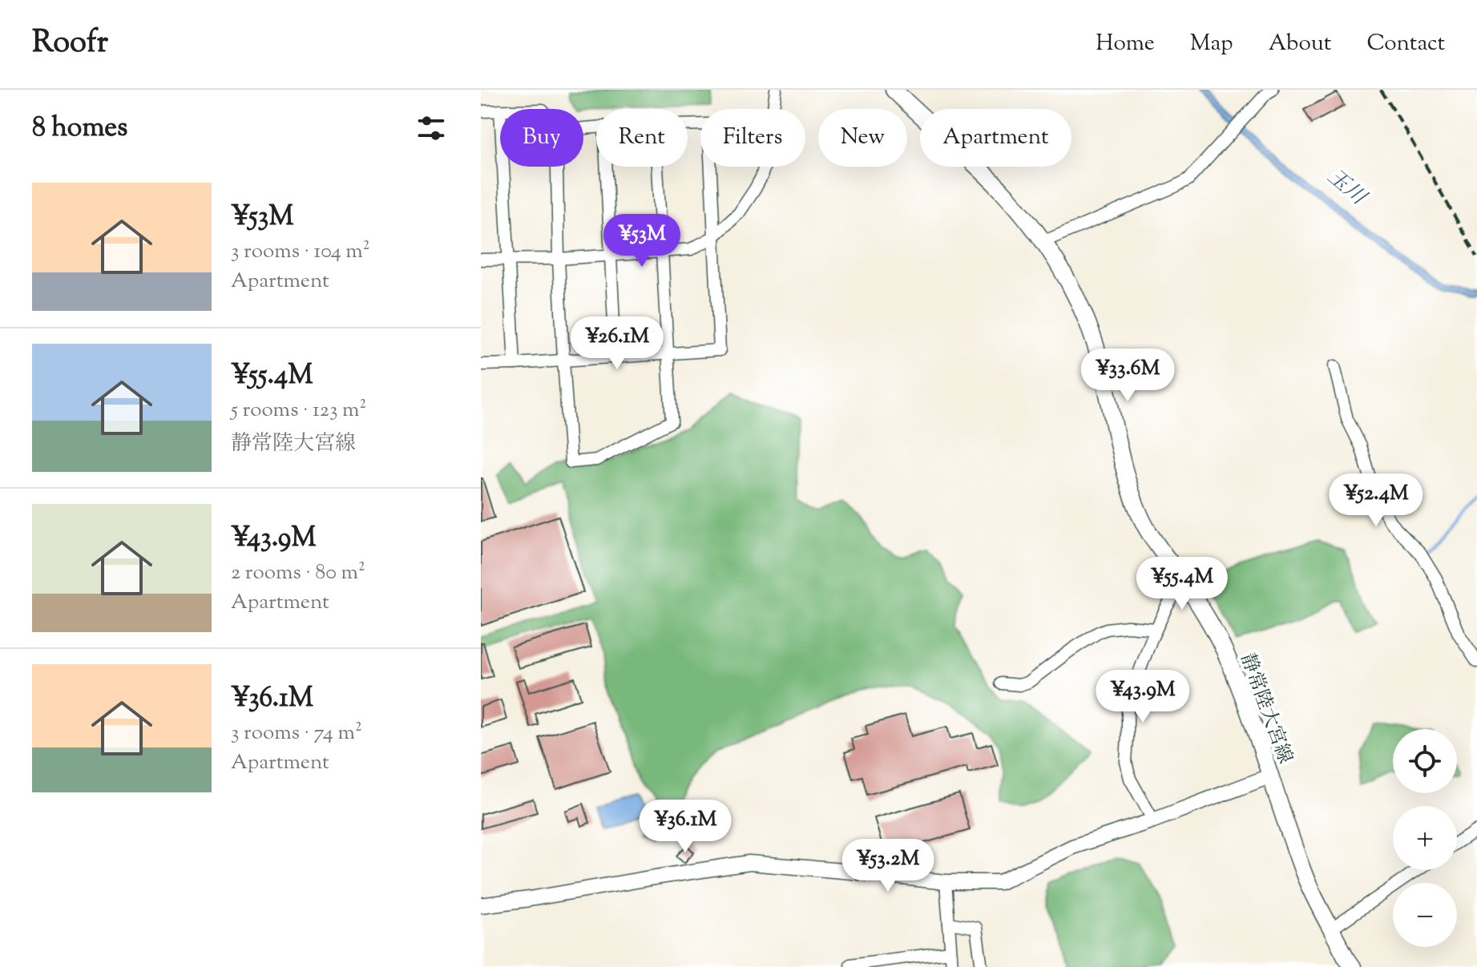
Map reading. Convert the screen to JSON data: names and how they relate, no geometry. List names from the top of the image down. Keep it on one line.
{"streets":{"main road":["静常陸大宮線"]},"water":["玉川"],"page":{"header":"Roofr","nav":["Home","Map","About","Contact"],"heading":"8 homes","chip":["Buy","Rent","Filters","New","Apartment"],"list":[{"name":"¥53M","note":"3 rooms · 104 m² · Apartment"},{"name":"¥55.4M","note":"5 rooms · 123 m² · 静常陸大宮線"},{"name":"¥43.9M","note":"2 rooms · 80 m² · Apartment"},{"name":"¥36.1M","note":"3 rooms · 74 m² · Apartment"}],"price":["¥53M","¥26.1M","¥33.6M","¥52.4M","¥55.4M","¥43.9M","¥36.1M","¥53.2M"],"map_buttons":["+","−"]}}
